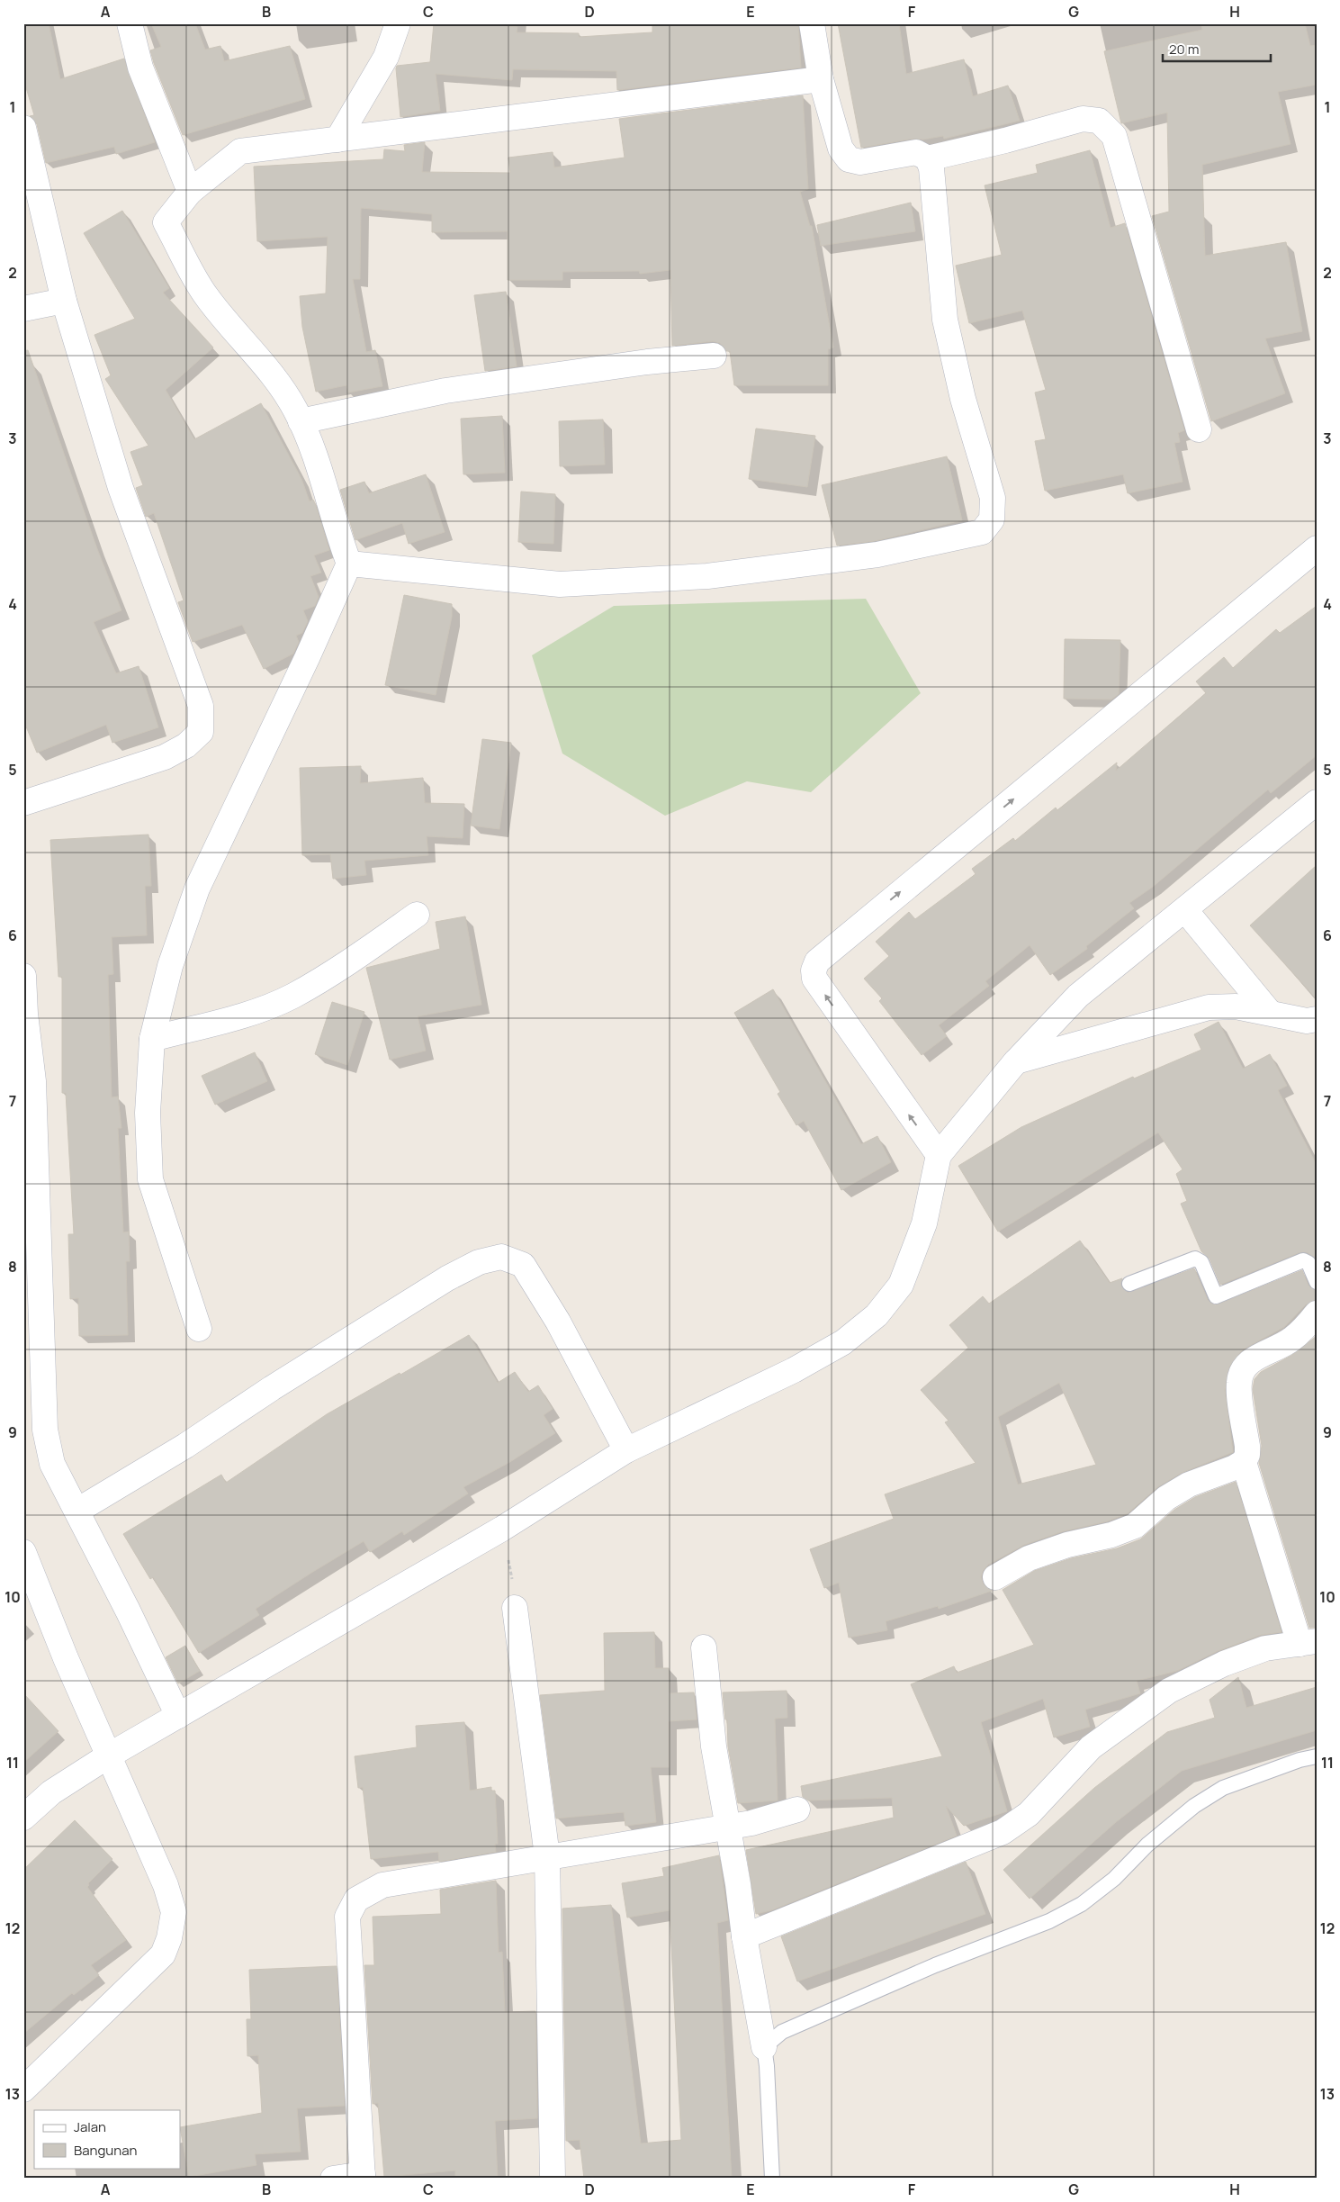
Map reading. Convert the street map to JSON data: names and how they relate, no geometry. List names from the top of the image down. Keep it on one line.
{"legend":["Jalan","Bangunan"],"scale_bar":"20 m","grid":{"columns":["A","B","C","D","E","F","G","H"],"rows":["1","2","3","4","5","6","7","8","9","10","11","12","13"]}}
